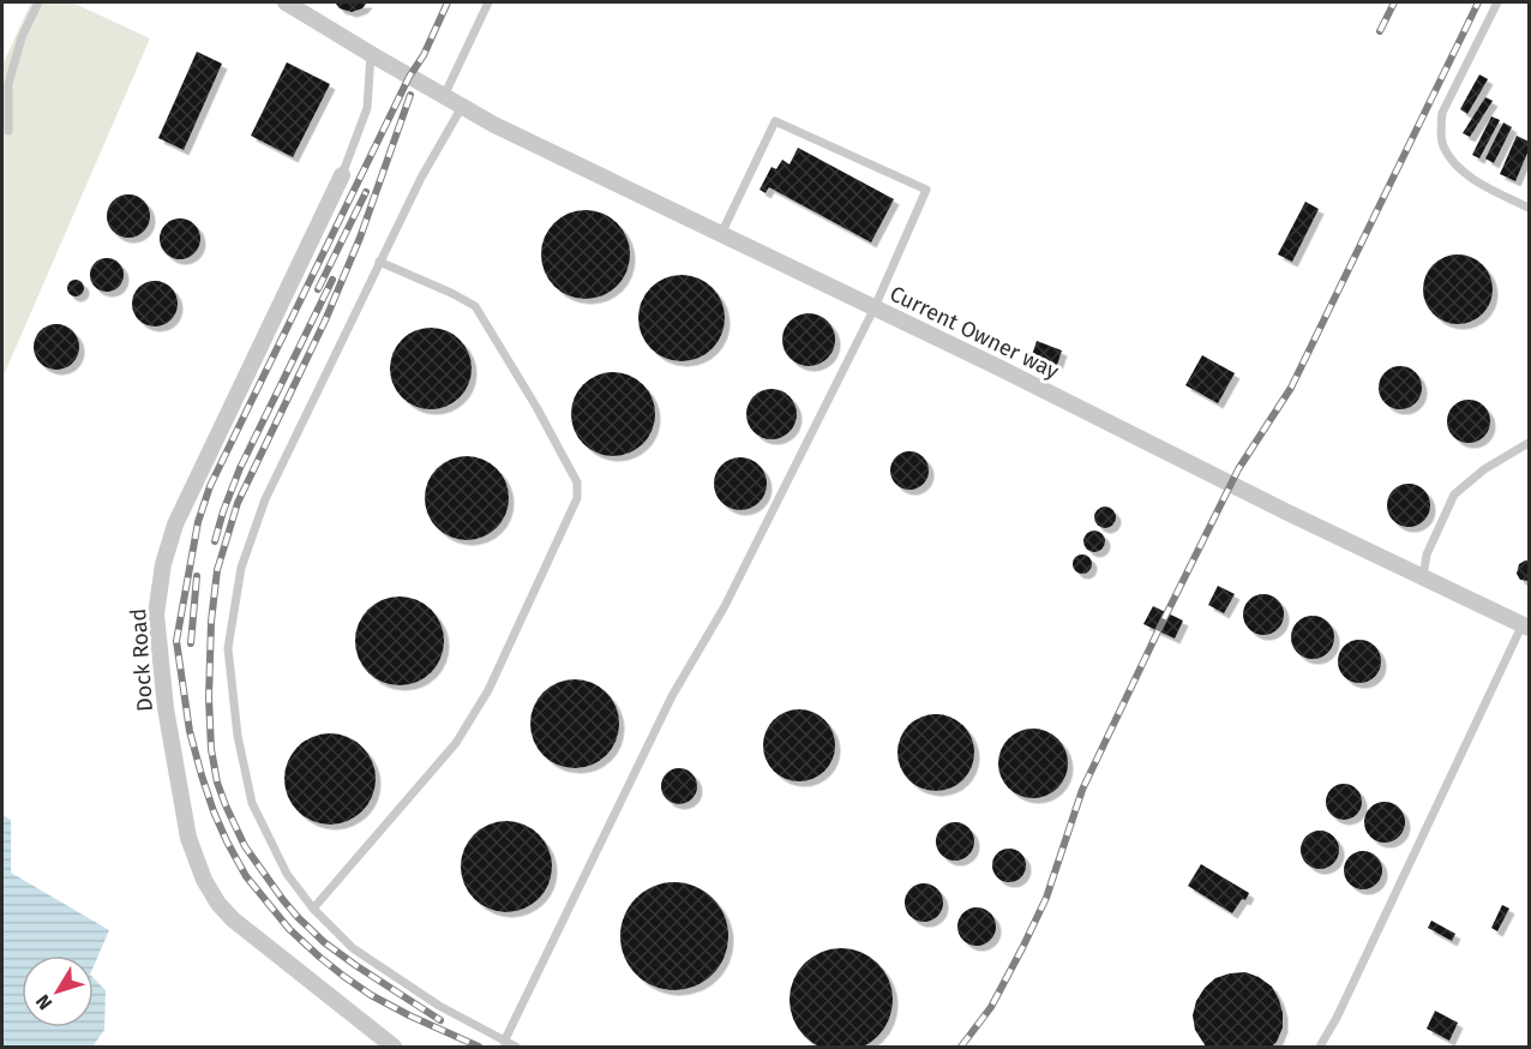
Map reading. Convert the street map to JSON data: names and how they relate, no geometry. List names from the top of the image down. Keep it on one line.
{"streets":{"street":["Current Owner way","Dock Road"]},"north":"bottom left"}
